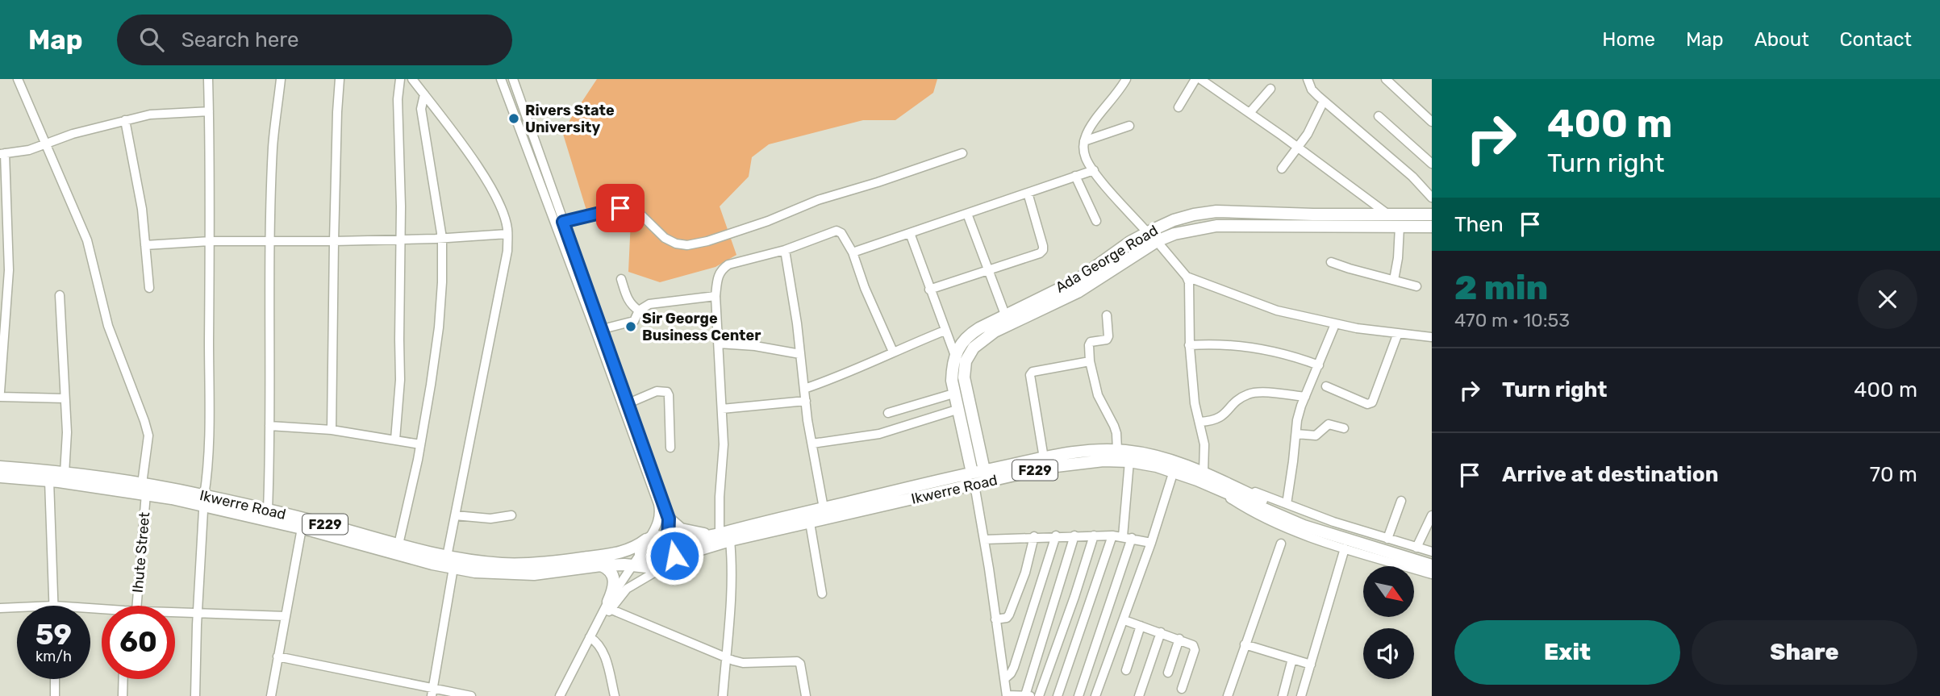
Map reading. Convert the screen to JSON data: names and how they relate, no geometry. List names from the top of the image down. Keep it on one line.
{"streets":{"main road":["Ada George Road","F229","Ikwerre Road"],"street":["Ihute Street"]},"crossings":[["Ada George Road","Ikwerre Road"],["F229","Ikwerre Road"],["Ikwerre Road","Ihute Street"]],"places":["Rivers State University","Sir George Business Center"],"north":"bottom right","page":{"header":"Map","search":"Search here","nav":["Home","Map","About","Contact"],"turn":["400 m","Turn right"],"then":"Then","heading":["2 min","470 m · 10:53"],"list":[{"name":"Turn right","value":"400 m"},{"name":"Arrive at destination","value":"70 m"}],"speed":"59 km/h","limit":"60","buttons":["Exit","Share"]}}
